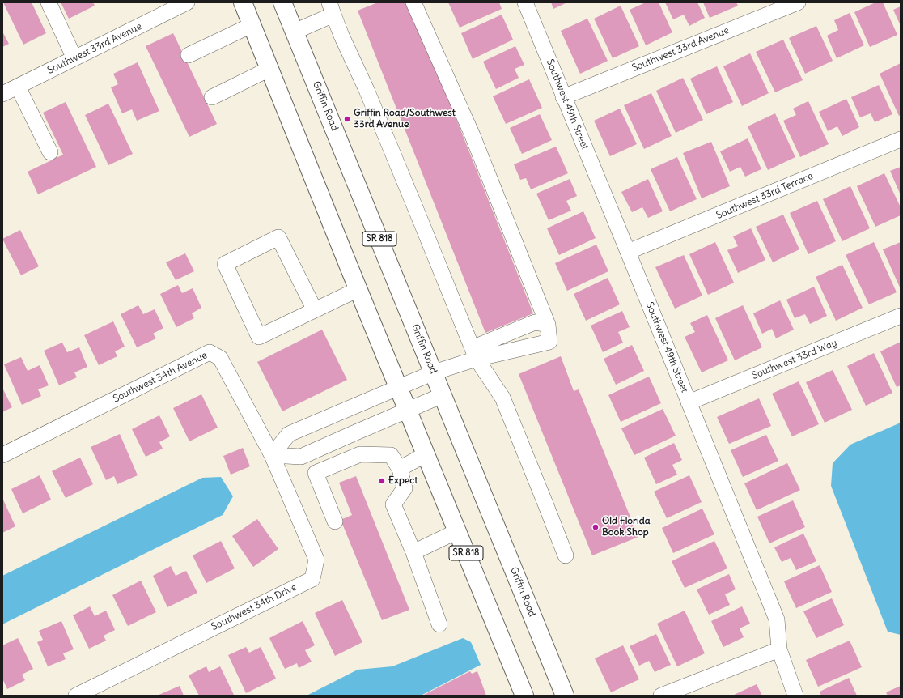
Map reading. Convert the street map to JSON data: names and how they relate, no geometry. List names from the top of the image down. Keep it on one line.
{"streets":{"main road":["Griffin Road","SR 818"],"street":["Southwest 33rd Avenue","Southwest 49th Street","Southwest 33rd Terrace","Southwest 33rd Way","Southwest 34th Avenue","Southwest 34th Drive"]},"crossings":[["Southwest 33rd Avenue","Southwest 49th Street"],["Southwest 49th Street","Southwest 33rd Terrace"],["Southwest 49th Street","Southwest 33rd Way"],["Southwest 34th Avenue","Southwest 34th Drive"]],"places":["Griffin Road/Southwest 33rd Avenue","Expect","Old Florida Book Shop"]}
